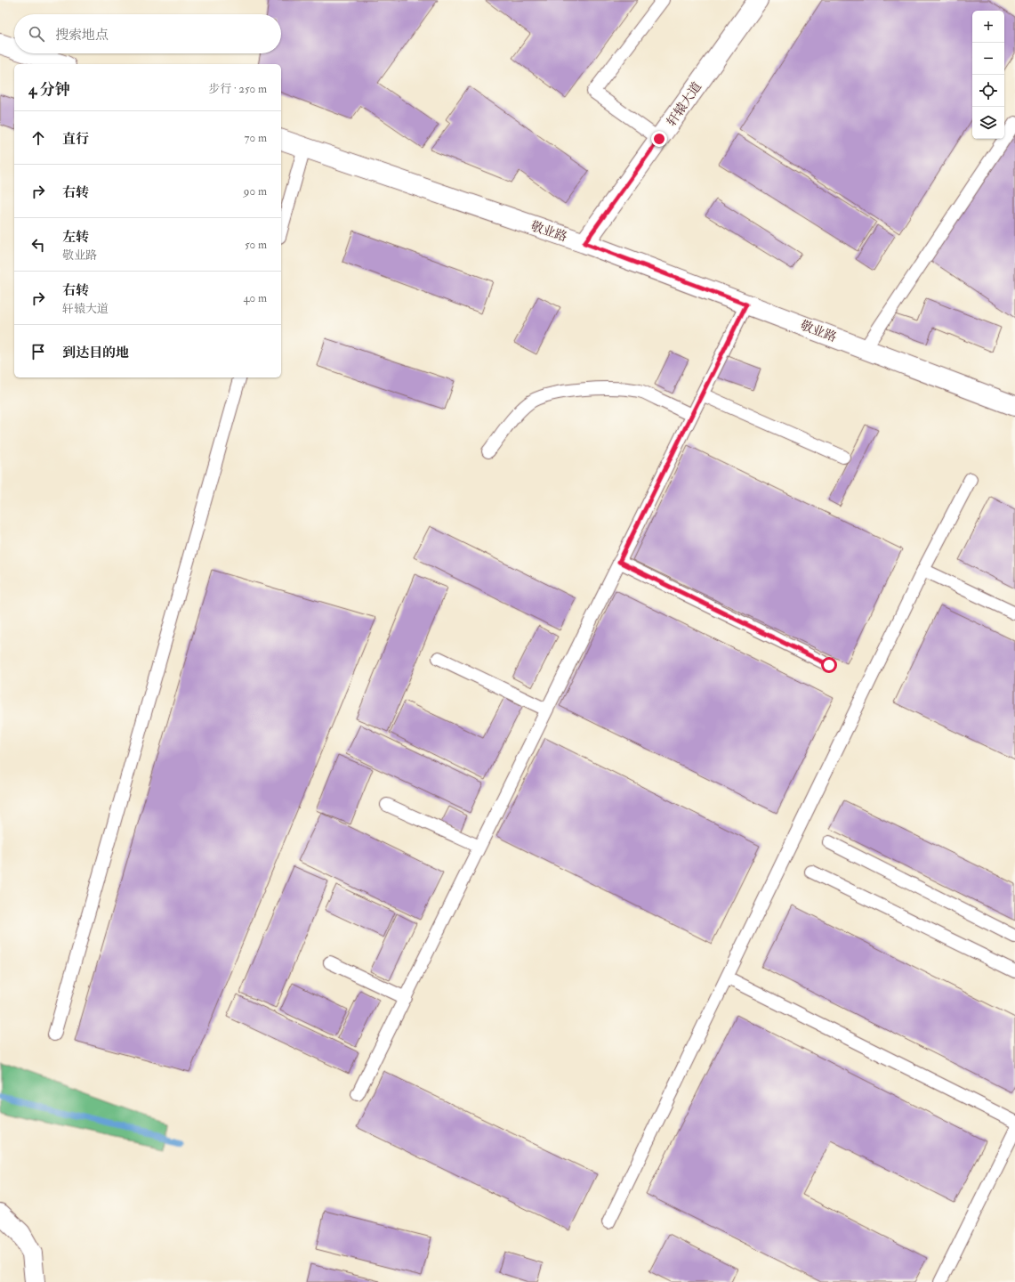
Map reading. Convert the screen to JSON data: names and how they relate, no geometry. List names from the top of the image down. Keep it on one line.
{"streets":{"street":["轩辕大道","敬业路"]},"crossings":[["轩辕大道","敬业路"]],"page":{"map_buttons":["+","−"],"search":"搜索地点","heading":["4 分钟","步行 · 250 m"],"list":[["直行","70 m"],["右转","90 m"],["左转","敬业路","50 m"],["右转","轩辕大道","40 m"],"到达目的地"]}}
